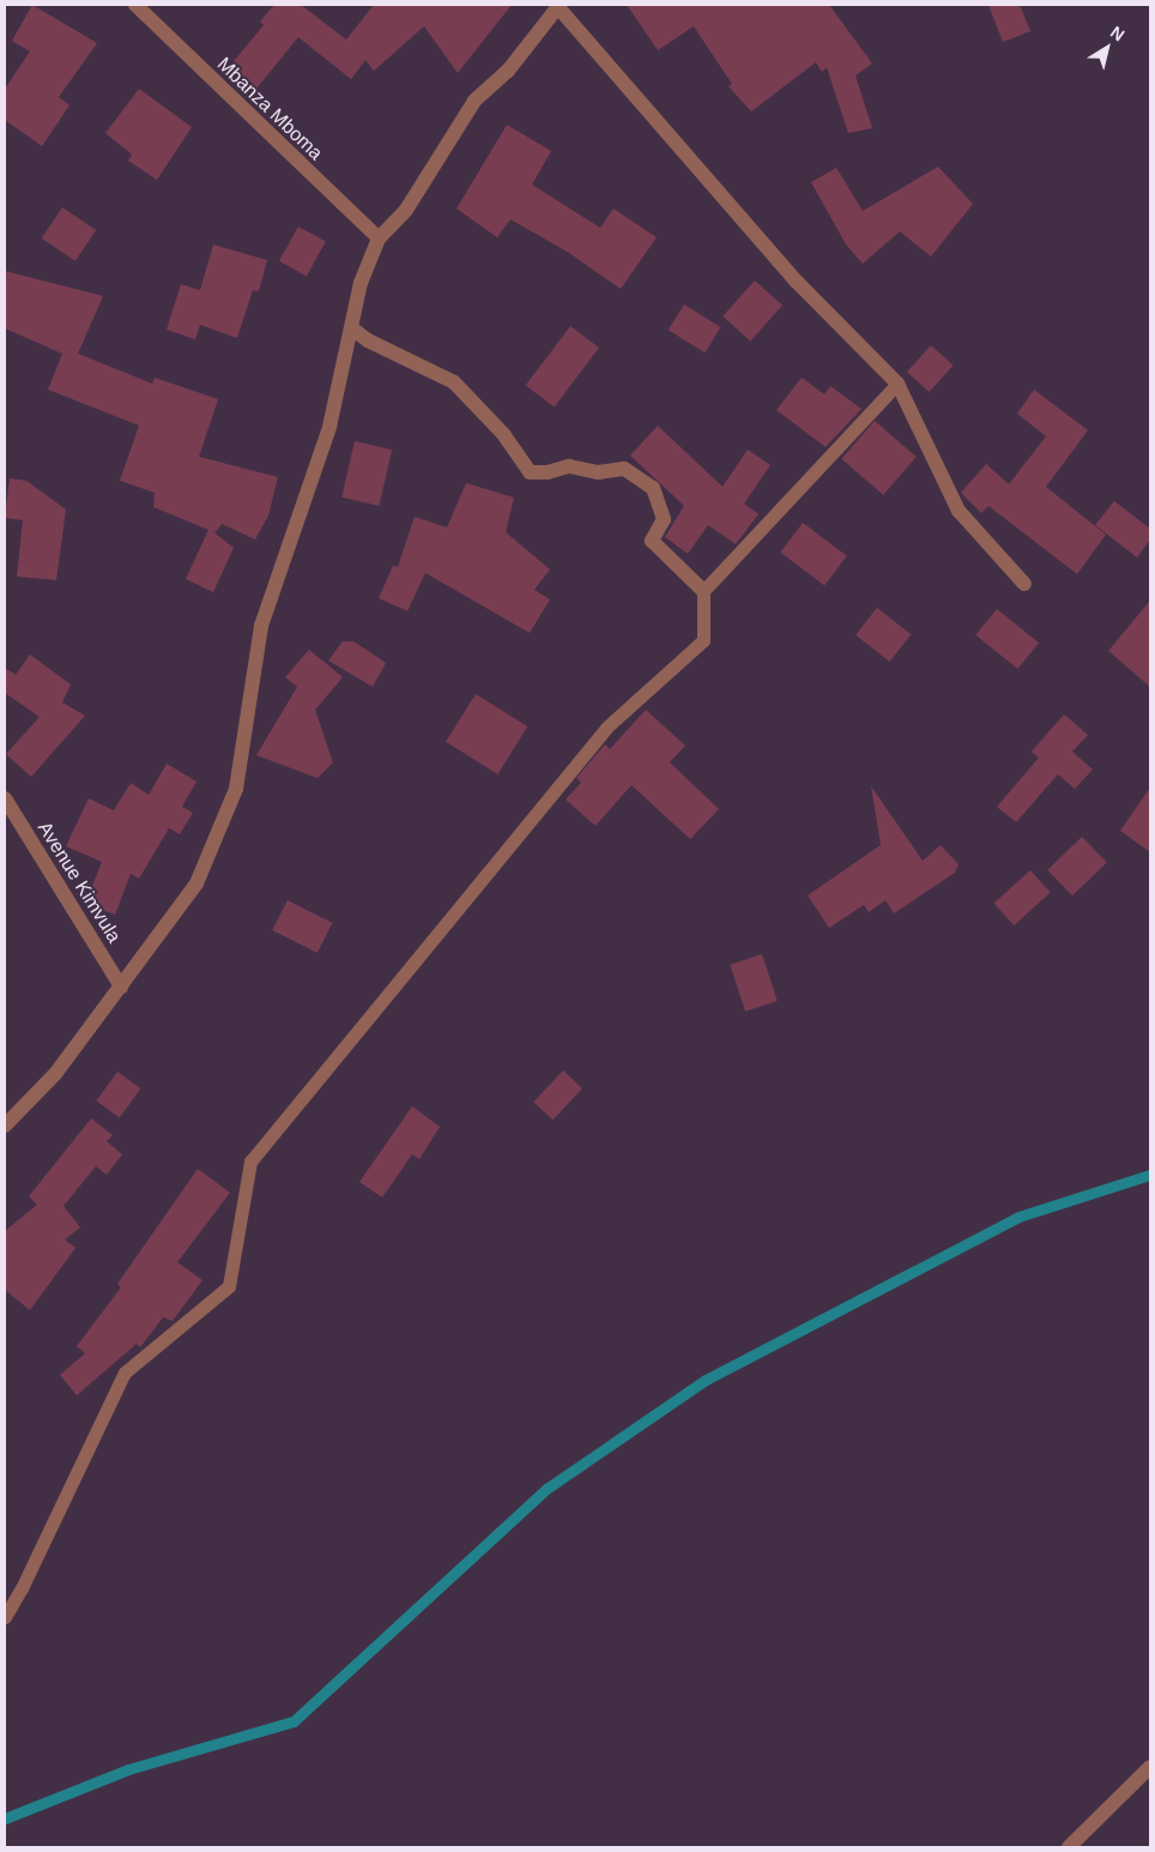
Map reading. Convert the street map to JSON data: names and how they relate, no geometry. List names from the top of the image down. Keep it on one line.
{"streets":{"street":["Mbanza Mboma","Avenue Kimvula"]},"north":"top right"}
